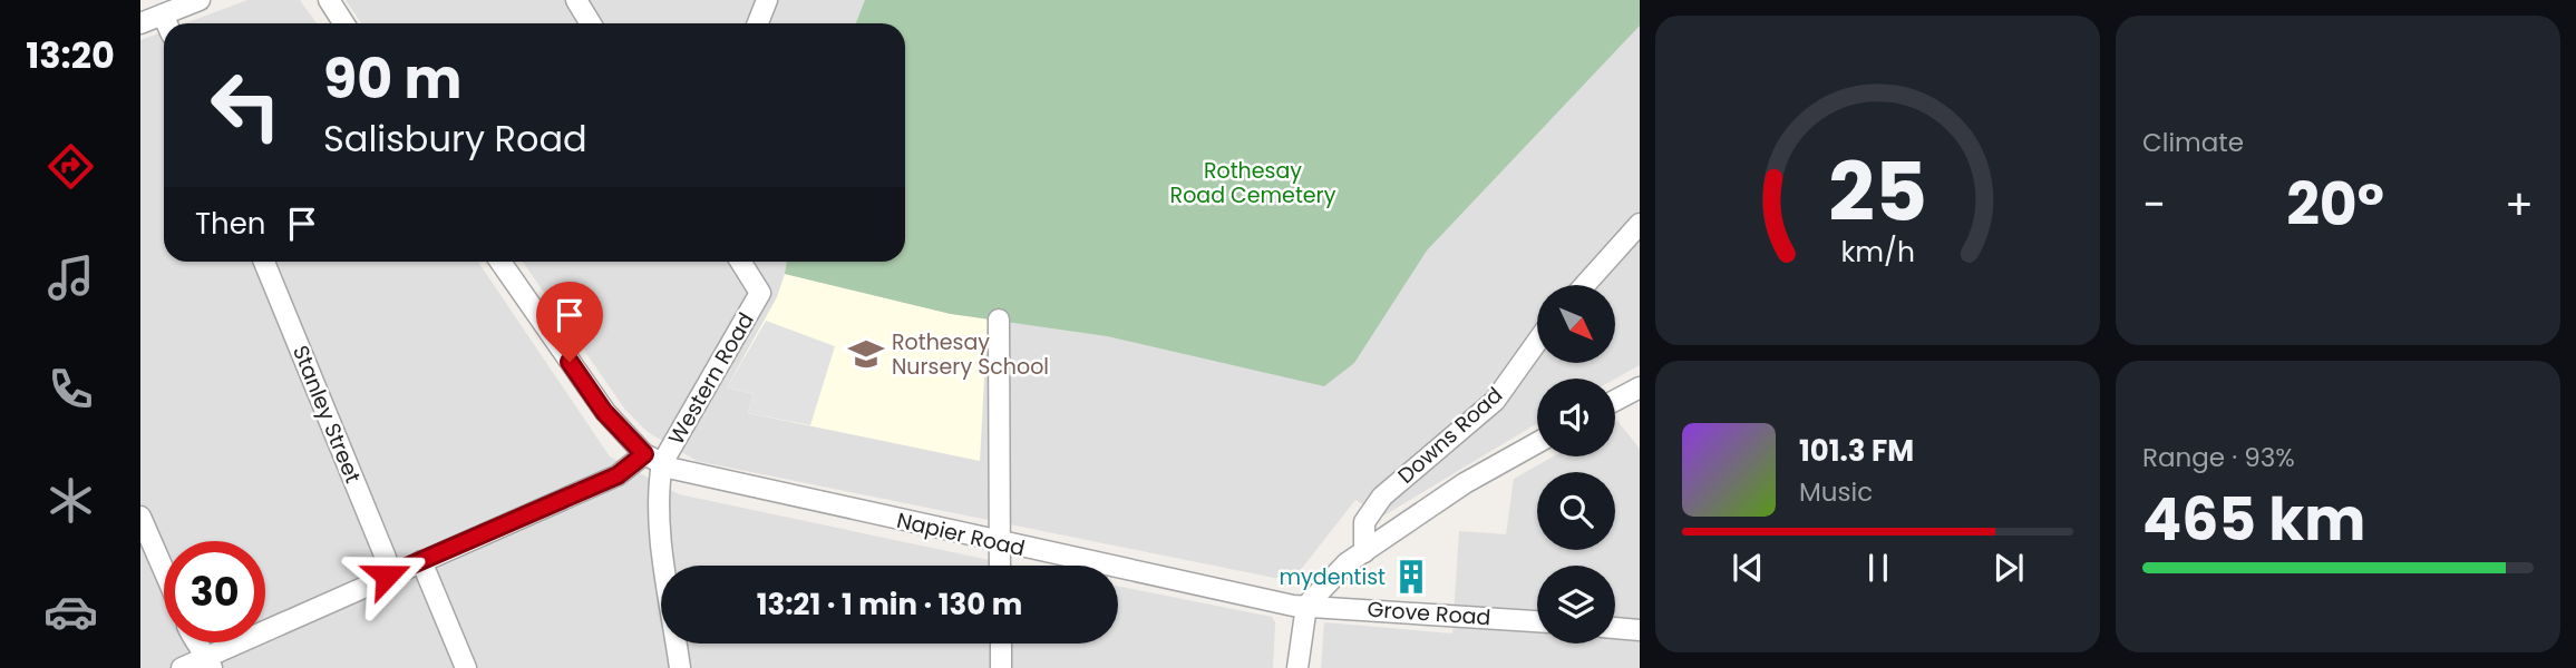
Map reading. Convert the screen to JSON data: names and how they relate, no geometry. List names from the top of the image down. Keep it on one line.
{"streets":{"street":["Western Road","Stanley Street","Downs Road","Napier Road","Grove Road"]},"crossings":[["Western Road","Napier Road"],["Napier Road","Grove Road"]],"parks":["Rothesay Road Cemetery"],"places":{"school or university":["Rothesay Nursery School"],"building":["mydentist"]},"north":"bottom right","page":{"tabs":"13:20","tile":["Climate",["Range · 93%","465 km"]],"turn":["90 m","Salisbury Road"],"heat":["−","20°","+"],"then":"Then","song":["101.3 FM","Music"],"limit":"30","trip":"13:21 · 1 min · 130 m","gauge":["25","km/h"]}}
